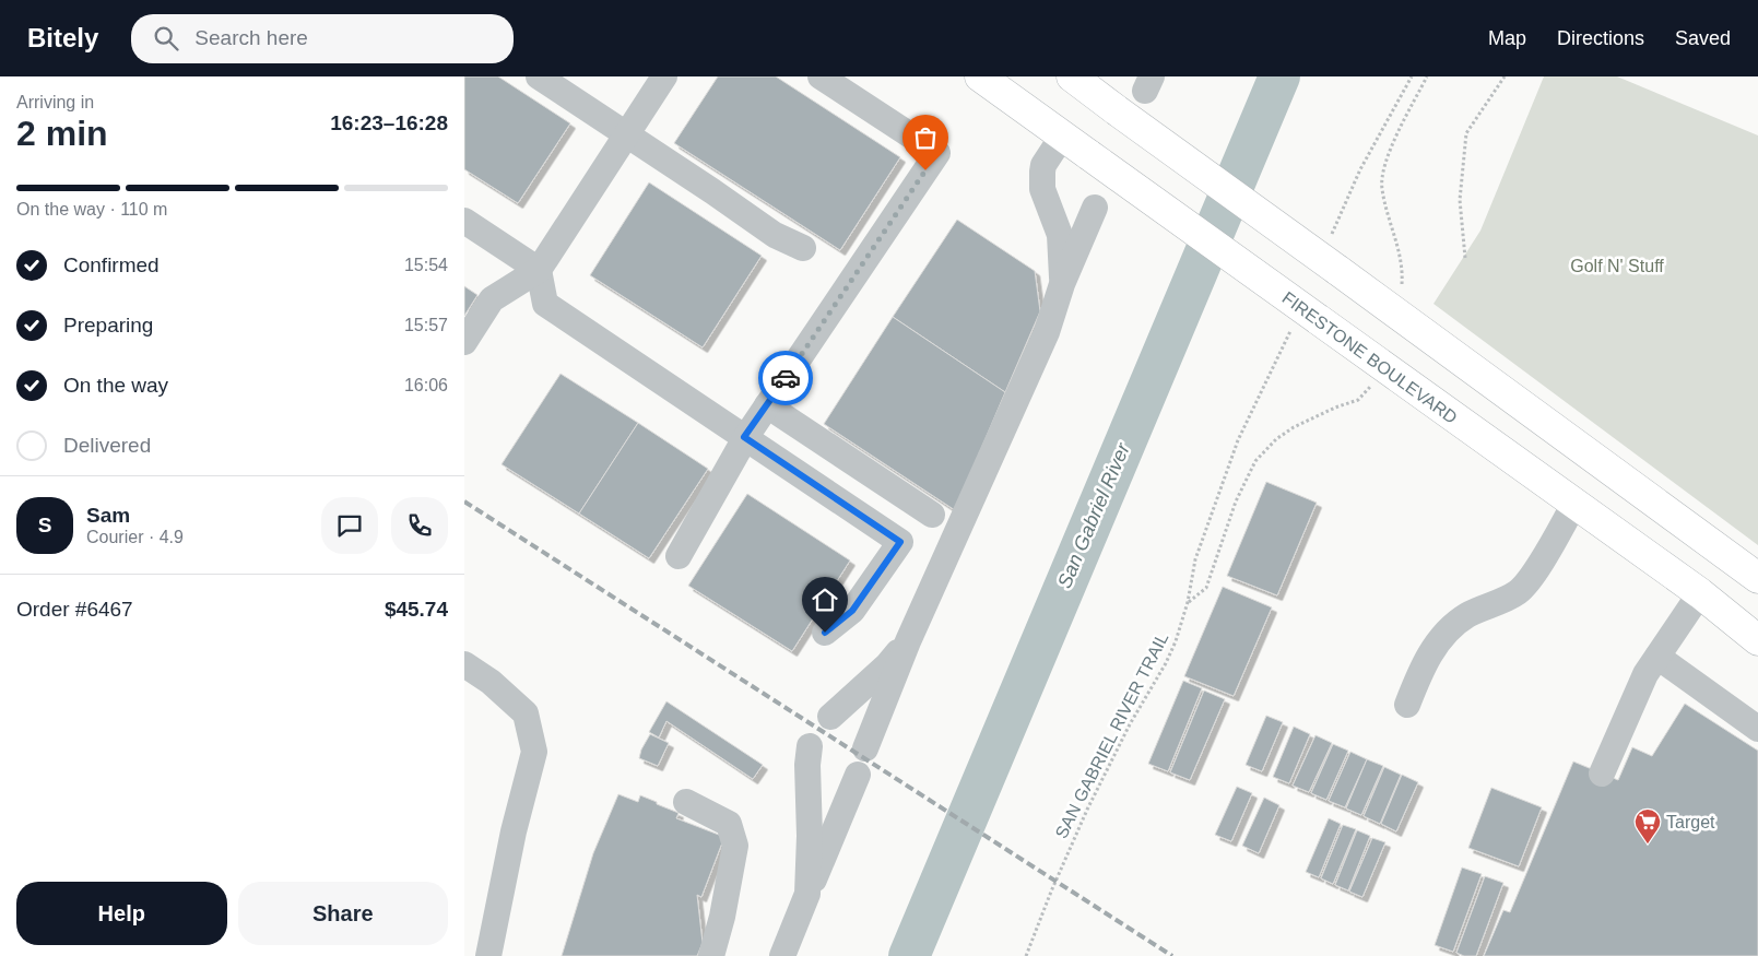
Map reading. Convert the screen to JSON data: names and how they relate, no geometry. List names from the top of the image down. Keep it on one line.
{"streets":{"main road":["FIRESTONE BOULEVARD"],"path":["SAN GABRIEL RIVER TRAIL"]},"crossings":[["FIRESTONE BOULEVARD","SAN GABRIEL RIVER TRAIL"]],"water":["San Gabriel River"],"parks":["Golf N' Stuff"],"places":{"supermarket":["Target"]},"page":{"header":"Bitely","search":"Search here","nav":["Map","Directions","Saved"],"heading":["2 min","Arriving in","16:23–16:28"],"panel":["Sam","Courier · 4.9","Order #6467","$45.74"],"bar":"On the way · 110 m","list":[["Confirmed","15:54"],["Preparing","15:57"],["On the way","16:06"],"Delivered"],"round":"S","buttons":["Help","Share"]}}
